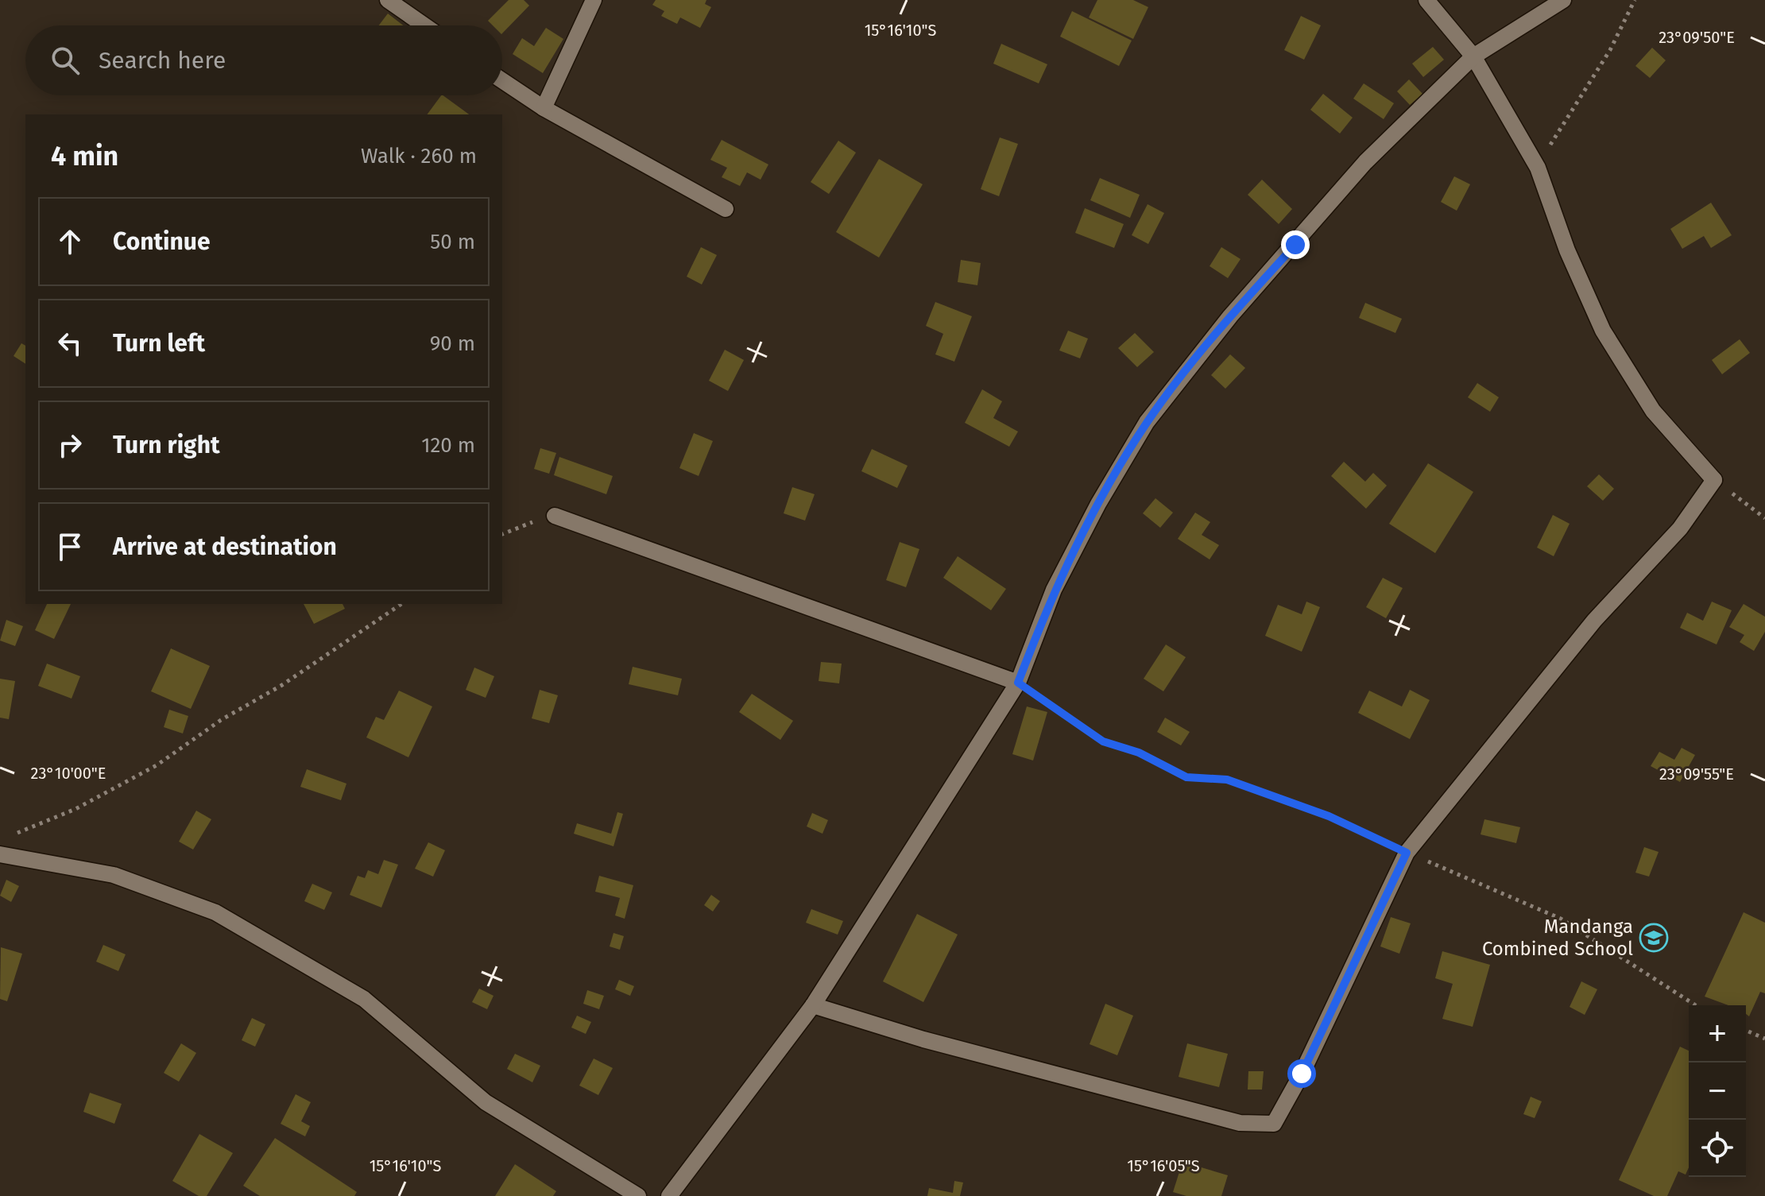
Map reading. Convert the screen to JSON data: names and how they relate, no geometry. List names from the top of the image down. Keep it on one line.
{"places":{"school or university":["Mandanga Combined School"]},"page":{"search":"Search here","heading":["4 min","Walk · 260 m"],"list":[["Continue","50 m"],["Turn left","90 m"],["Turn right","120 m"],"Arrive at destination"],"map_buttons":["+","−"]},"coordinates":["15°16'10\"S","23°09'50\"E","23°10'00\"E","23°09'55\"E","15°16'05\"S"]}
